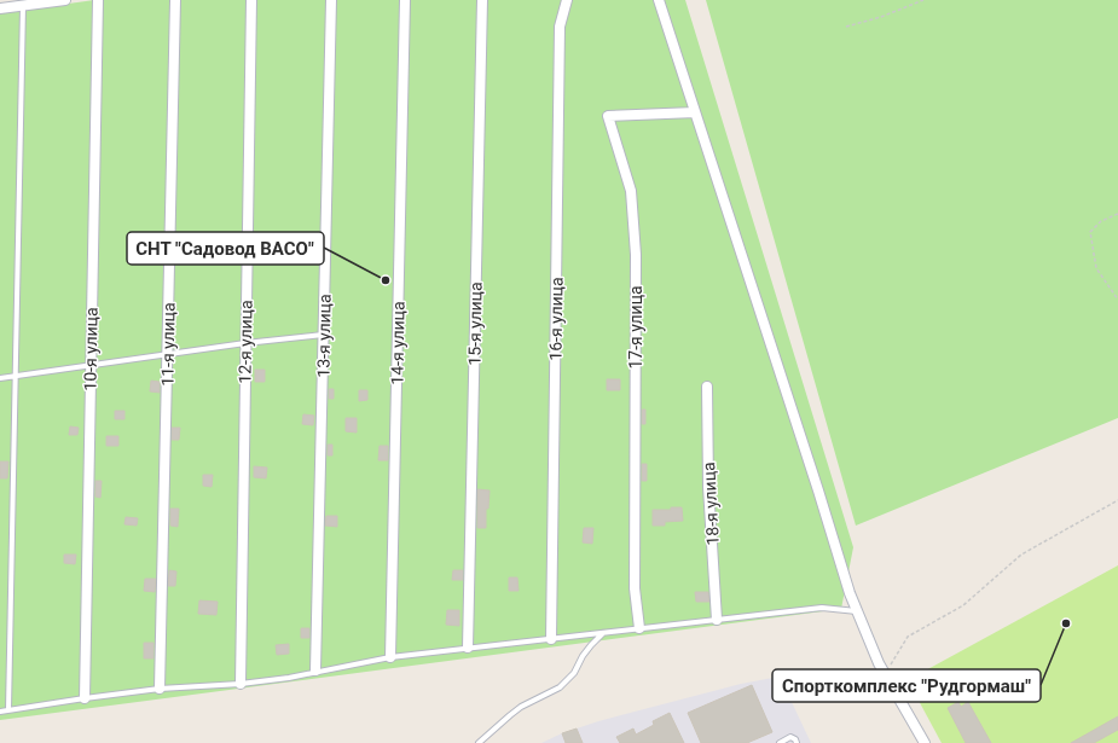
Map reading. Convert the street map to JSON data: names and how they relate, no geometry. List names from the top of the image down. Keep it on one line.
{"streets":{"street":["16-я улица","15-я улица","17-я улица","13-я улица","12-я улица","14-я улица","11-я улица","10-я улица","18-я улица"]},"places":["СНТ \"Садовод ВАСО\"","Спорткомплекс \"Рудгормаш\""]}
